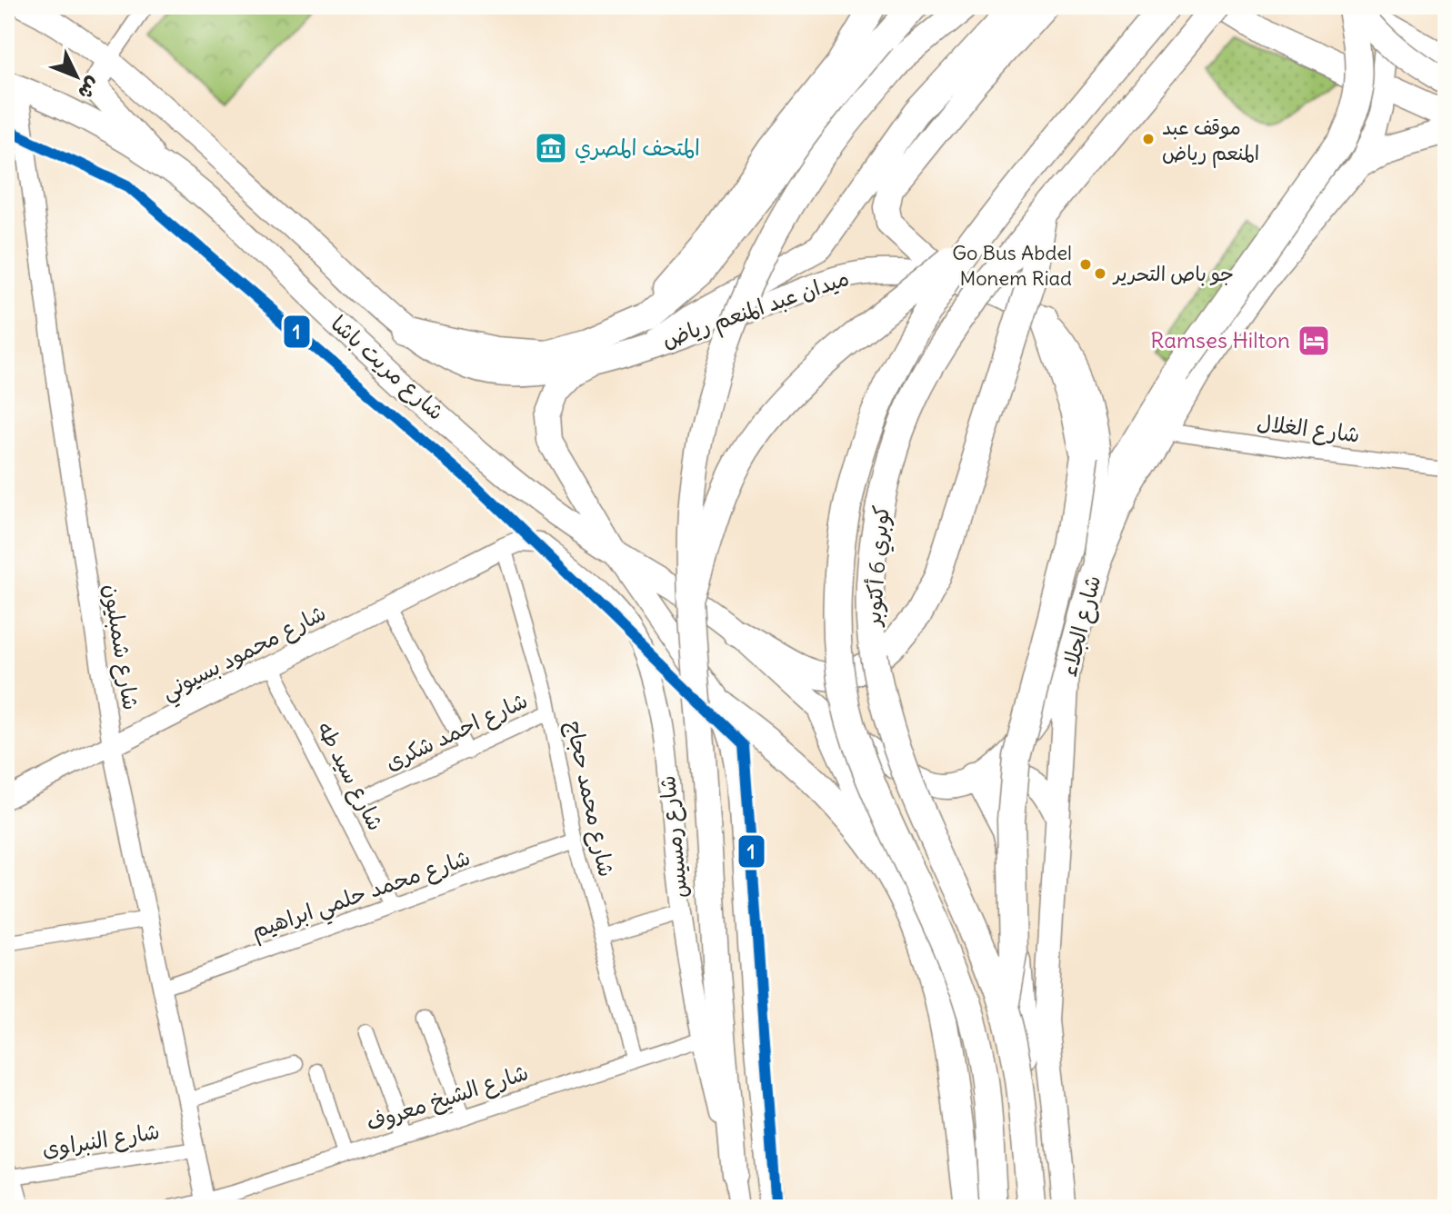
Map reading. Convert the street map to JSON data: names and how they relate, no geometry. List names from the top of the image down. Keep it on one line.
{"streets":{"highway":["كوبري 6 أكتوبر"],"main road":["ميدان عبد المنعم رياض","شارع مريت باشا","شارع الجلاء","شارع محمود بسيوني","شارع رمسيس"],"street":["شارع الغلال","شارع شمبليون","شارع احمد شكرى","شارع سيد طه","شارع محمد حجاج","شارع محمد حلمي ابراهيم","شارع الشيخ معروف","شارع النبراوى"]},"crossings":[["ميدان عبد المنعم رياض","شارع مريت باشا"],["ميدان عبد المنعم رياض","شارع الجلاء"],["شارع مريت باشا","شارع الجلاء"],["شارع مريت باشا","شارع شمبليون"],["شارع الغلال","شارع الجلاء"],["شارع شمبليون","شارع محمود بسيوني"],["شارع شمبليون","شارع محمد حلمي ابراهيم"],["شارع شمبليون","شارع الشيخ معروف"],["شارع شمبليون","شارع النبراوى"],["شارع محمود بسيوني","شارع سيد طه"],["شارع محمود بسيوني","شارع محمد حجاج"],["شارع محمود بسيوني","شارع رمسيس"],["شارع احمد شكرى","شارع سيد طه"],["شارع احمد شكرى","شارع محمد حجاج"],["شارع سيد طه","شارع محمد حلمي ابراهيم"],["شارع محمد حجاج","شارع رمسيس"],["شارع محمد حجاج","شارع محمد حلمي ابراهيم"],["شارع محمد حجاج","شارع الشيخ معروف"],["شارع رمسيس","شارع الشيخ معروف"]],"places":{"other":["موقف عبد المنعم رياض","Go Bus Abdel Monem Riad","جو باص التحرير"],"museum":["المتحف المصري"],"hotel":["Ramses Hilton"]},"lines":["transit line 1"],"north":"bottom right"}
